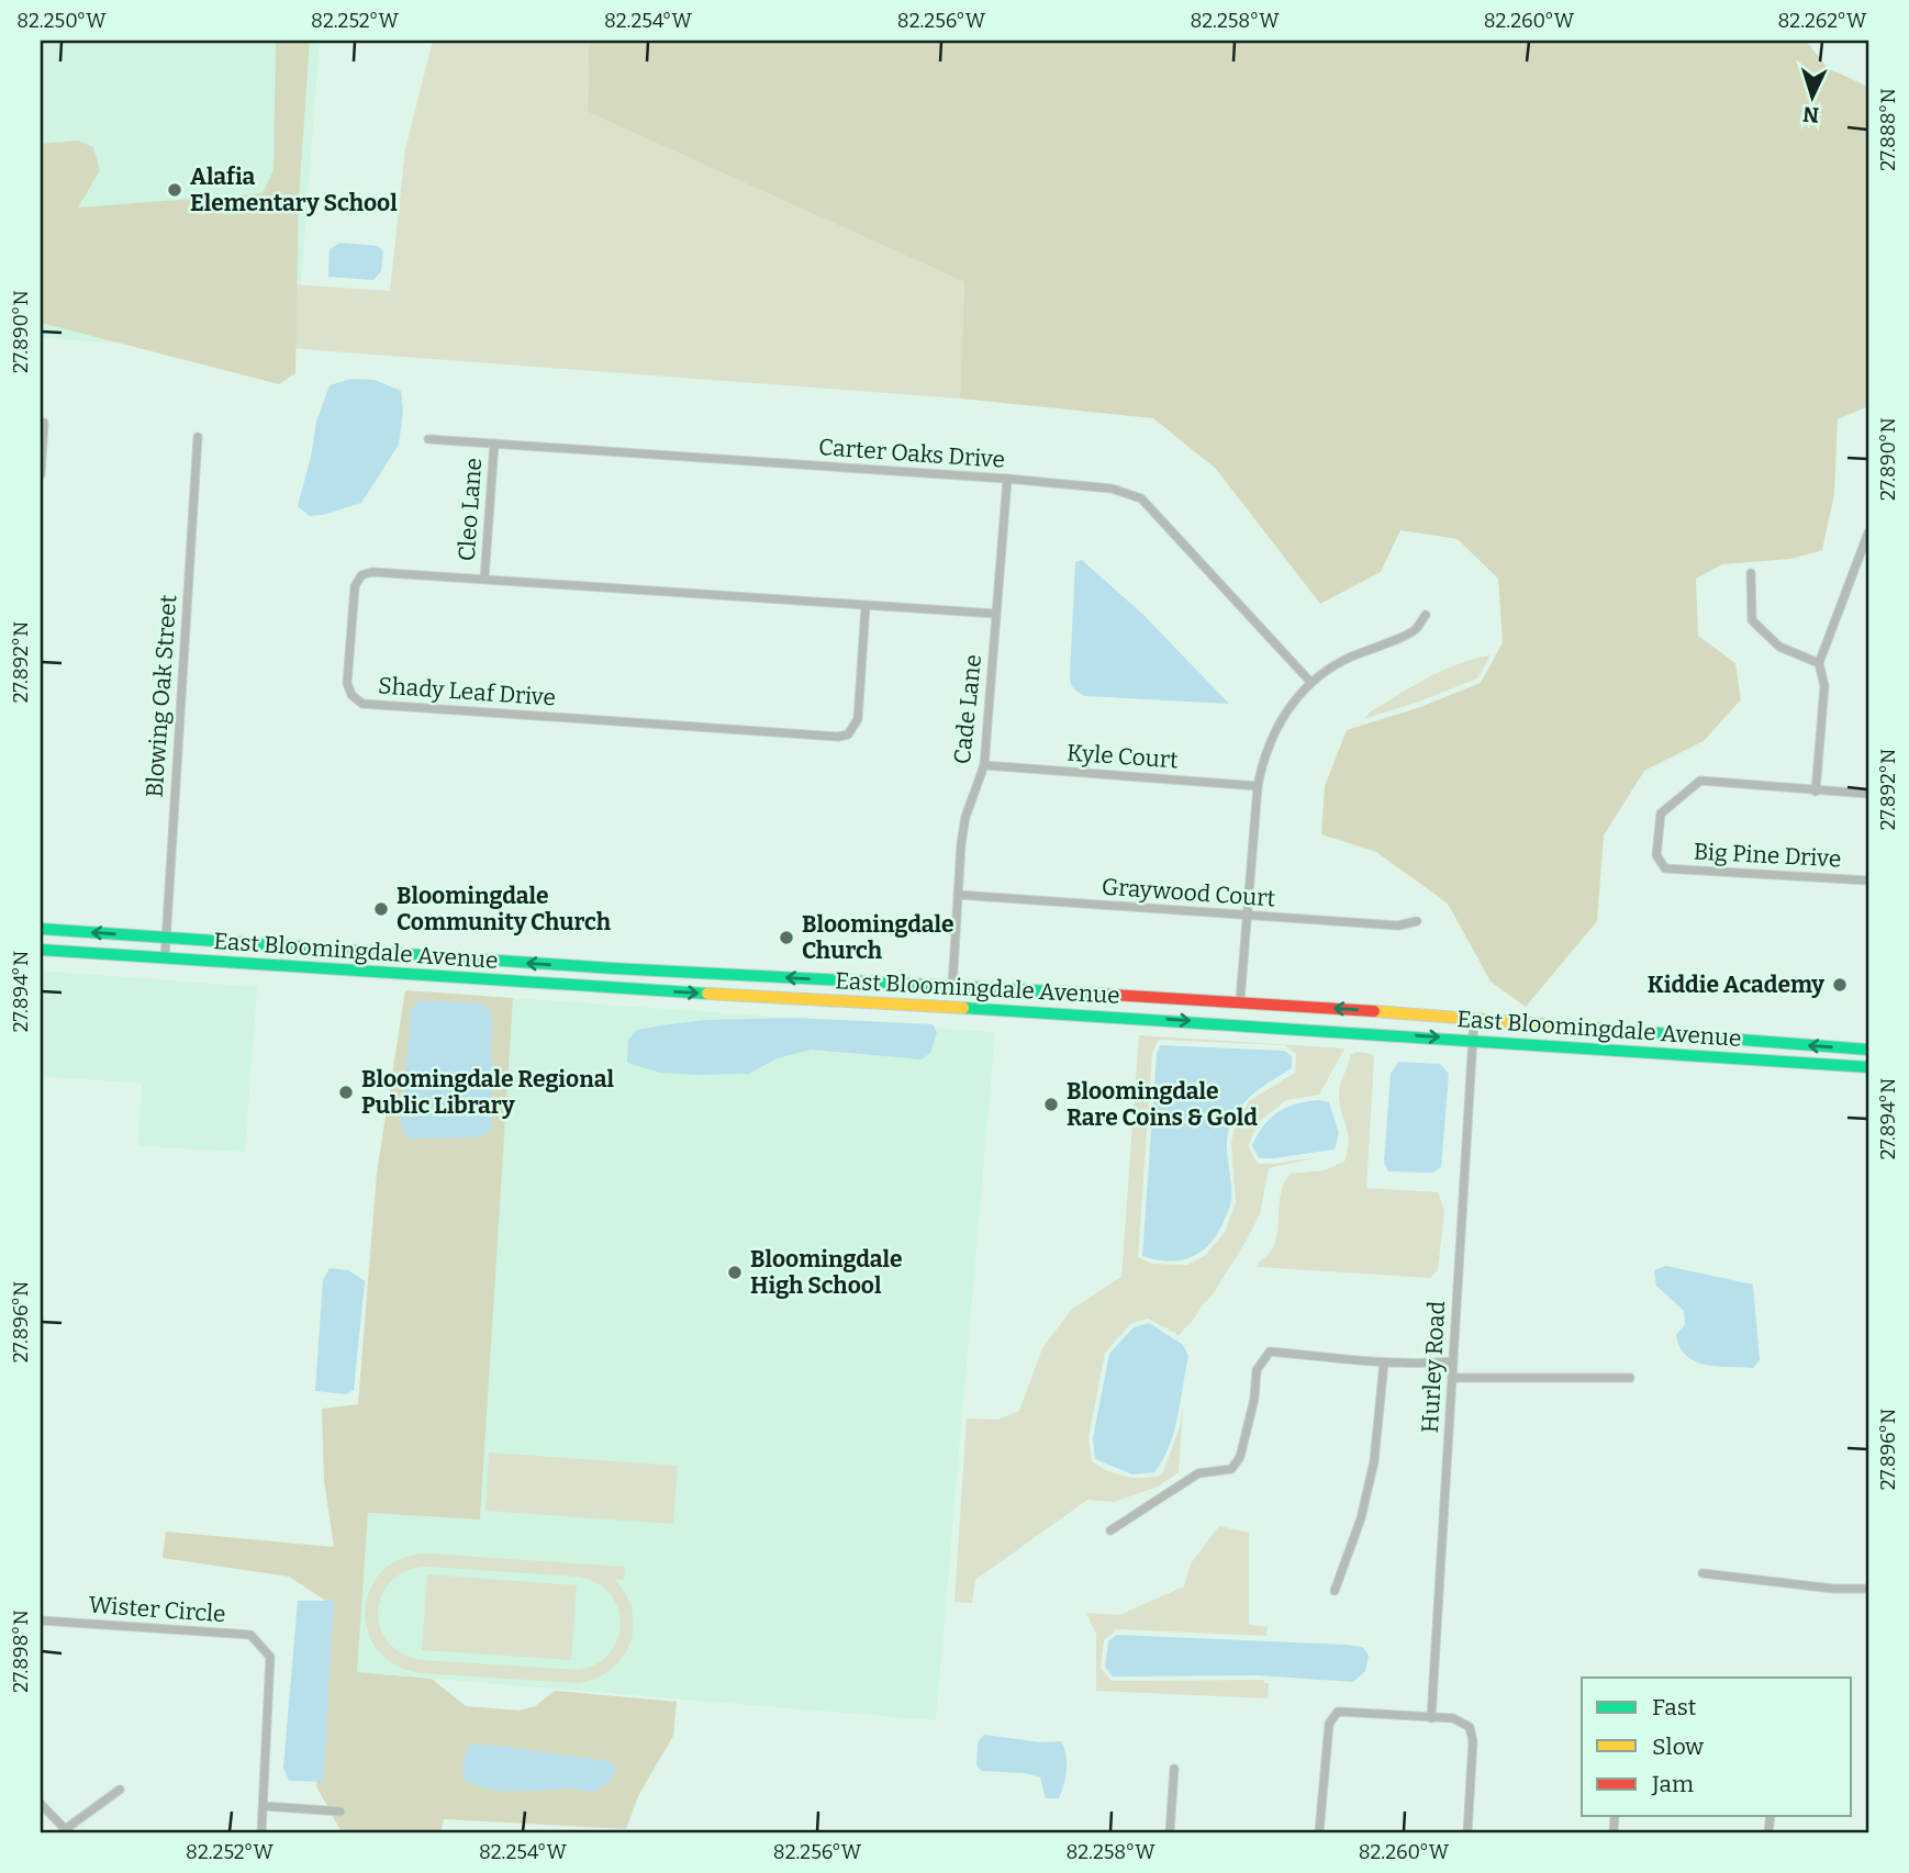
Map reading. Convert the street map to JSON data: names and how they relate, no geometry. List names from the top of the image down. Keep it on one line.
{"streets":{"main road":["East Bloomingdale Avenue"],"street":["Carter Oaks Drive","Cleo Lane","Shady Leaf Drive","Blowing Oak Street","Cade Lane","Kyle Court","Big Pine Drive","Graywood Court","Hurley Road","Wister Circle"]},"crossings":[["Carter Oaks Drive","Cleo Lane"],["Carter Oaks Drive","Cade Lane"],["Cleo Lane","Shady Leaf Drive"],["Shady Leaf Drive","Cade Lane"],["Blowing Oak Street","East Bloomingdale Avenue"],["Cade Lane","Kyle Court"],["Cade Lane","Graywood Court"],["Cade Lane","East Bloomingdale Avenue"],["East Bloomingdale Avenue","Hurley Road"]],"places":["Alafia Elementary School","Bloomingdale Community Church","Bloomingdale Church","Kiddie Academy","Bloomingdale Regional Public Library","Bloomingdale Rare Coins & Gold","Bloomingdale High School"],"legend":["Fast","Slow","Jam"],"north":"bottom","coordinates":["82.250°W","82.252°W","82.254°W","82.256°W","82.258°W","82.260°W","82.262°W","27.888°N","27.890°N","27.892°N","27.894°N","27.896°N","27.898°N"]}
